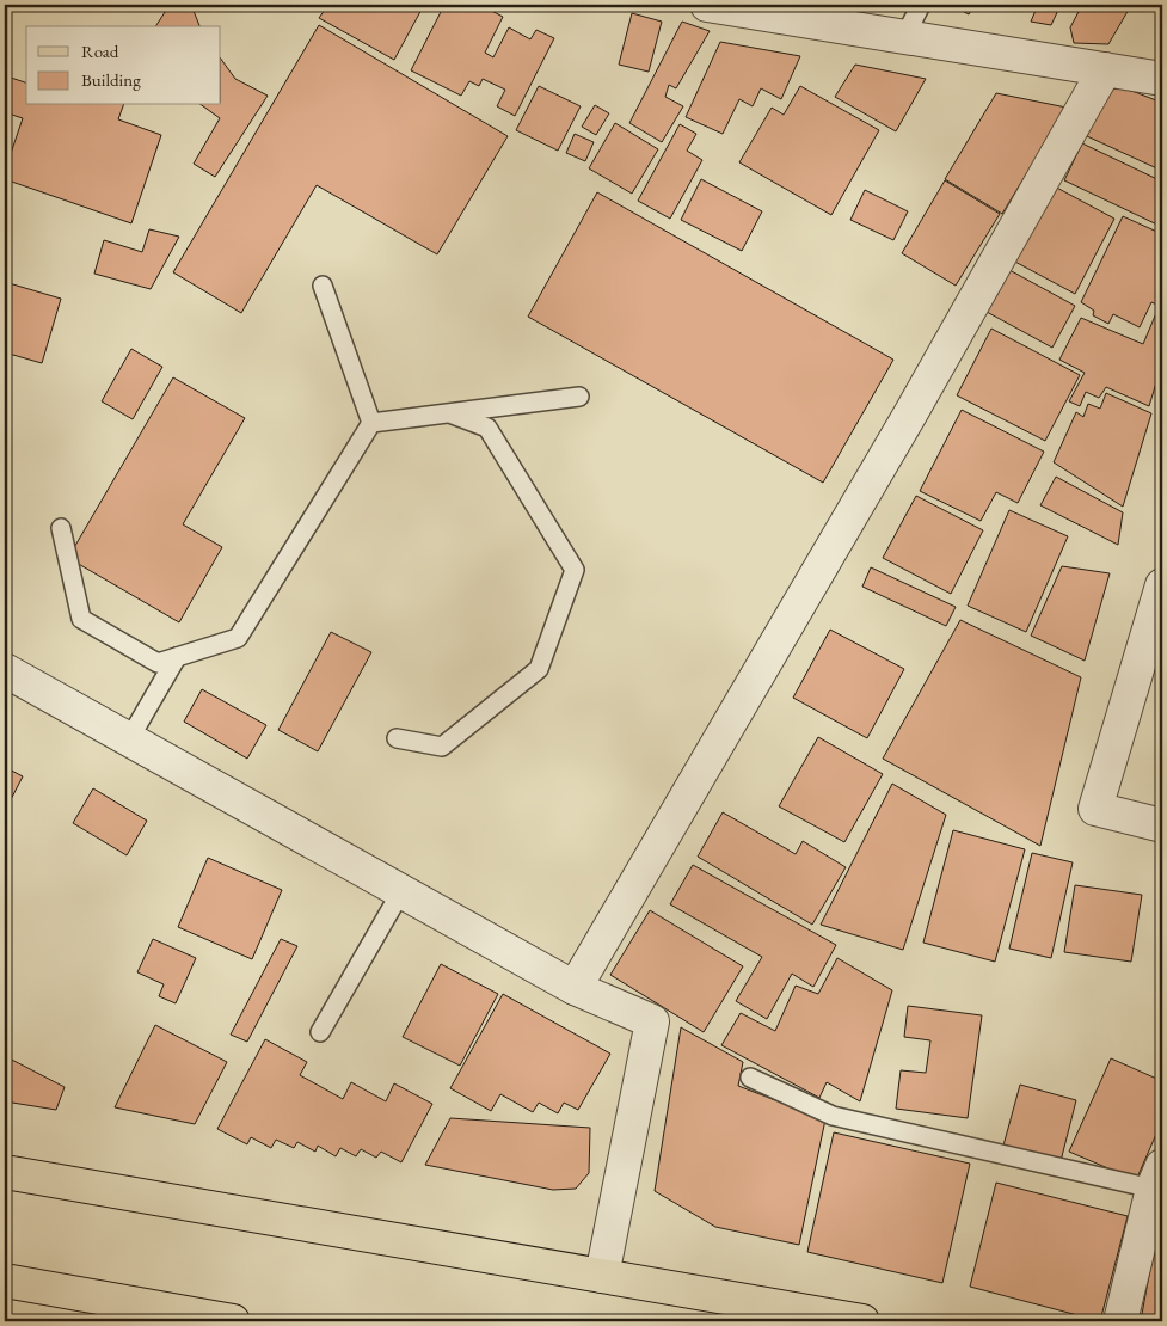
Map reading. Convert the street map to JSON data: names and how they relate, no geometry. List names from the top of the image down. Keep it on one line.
{"legend":["Road","Building"]}
